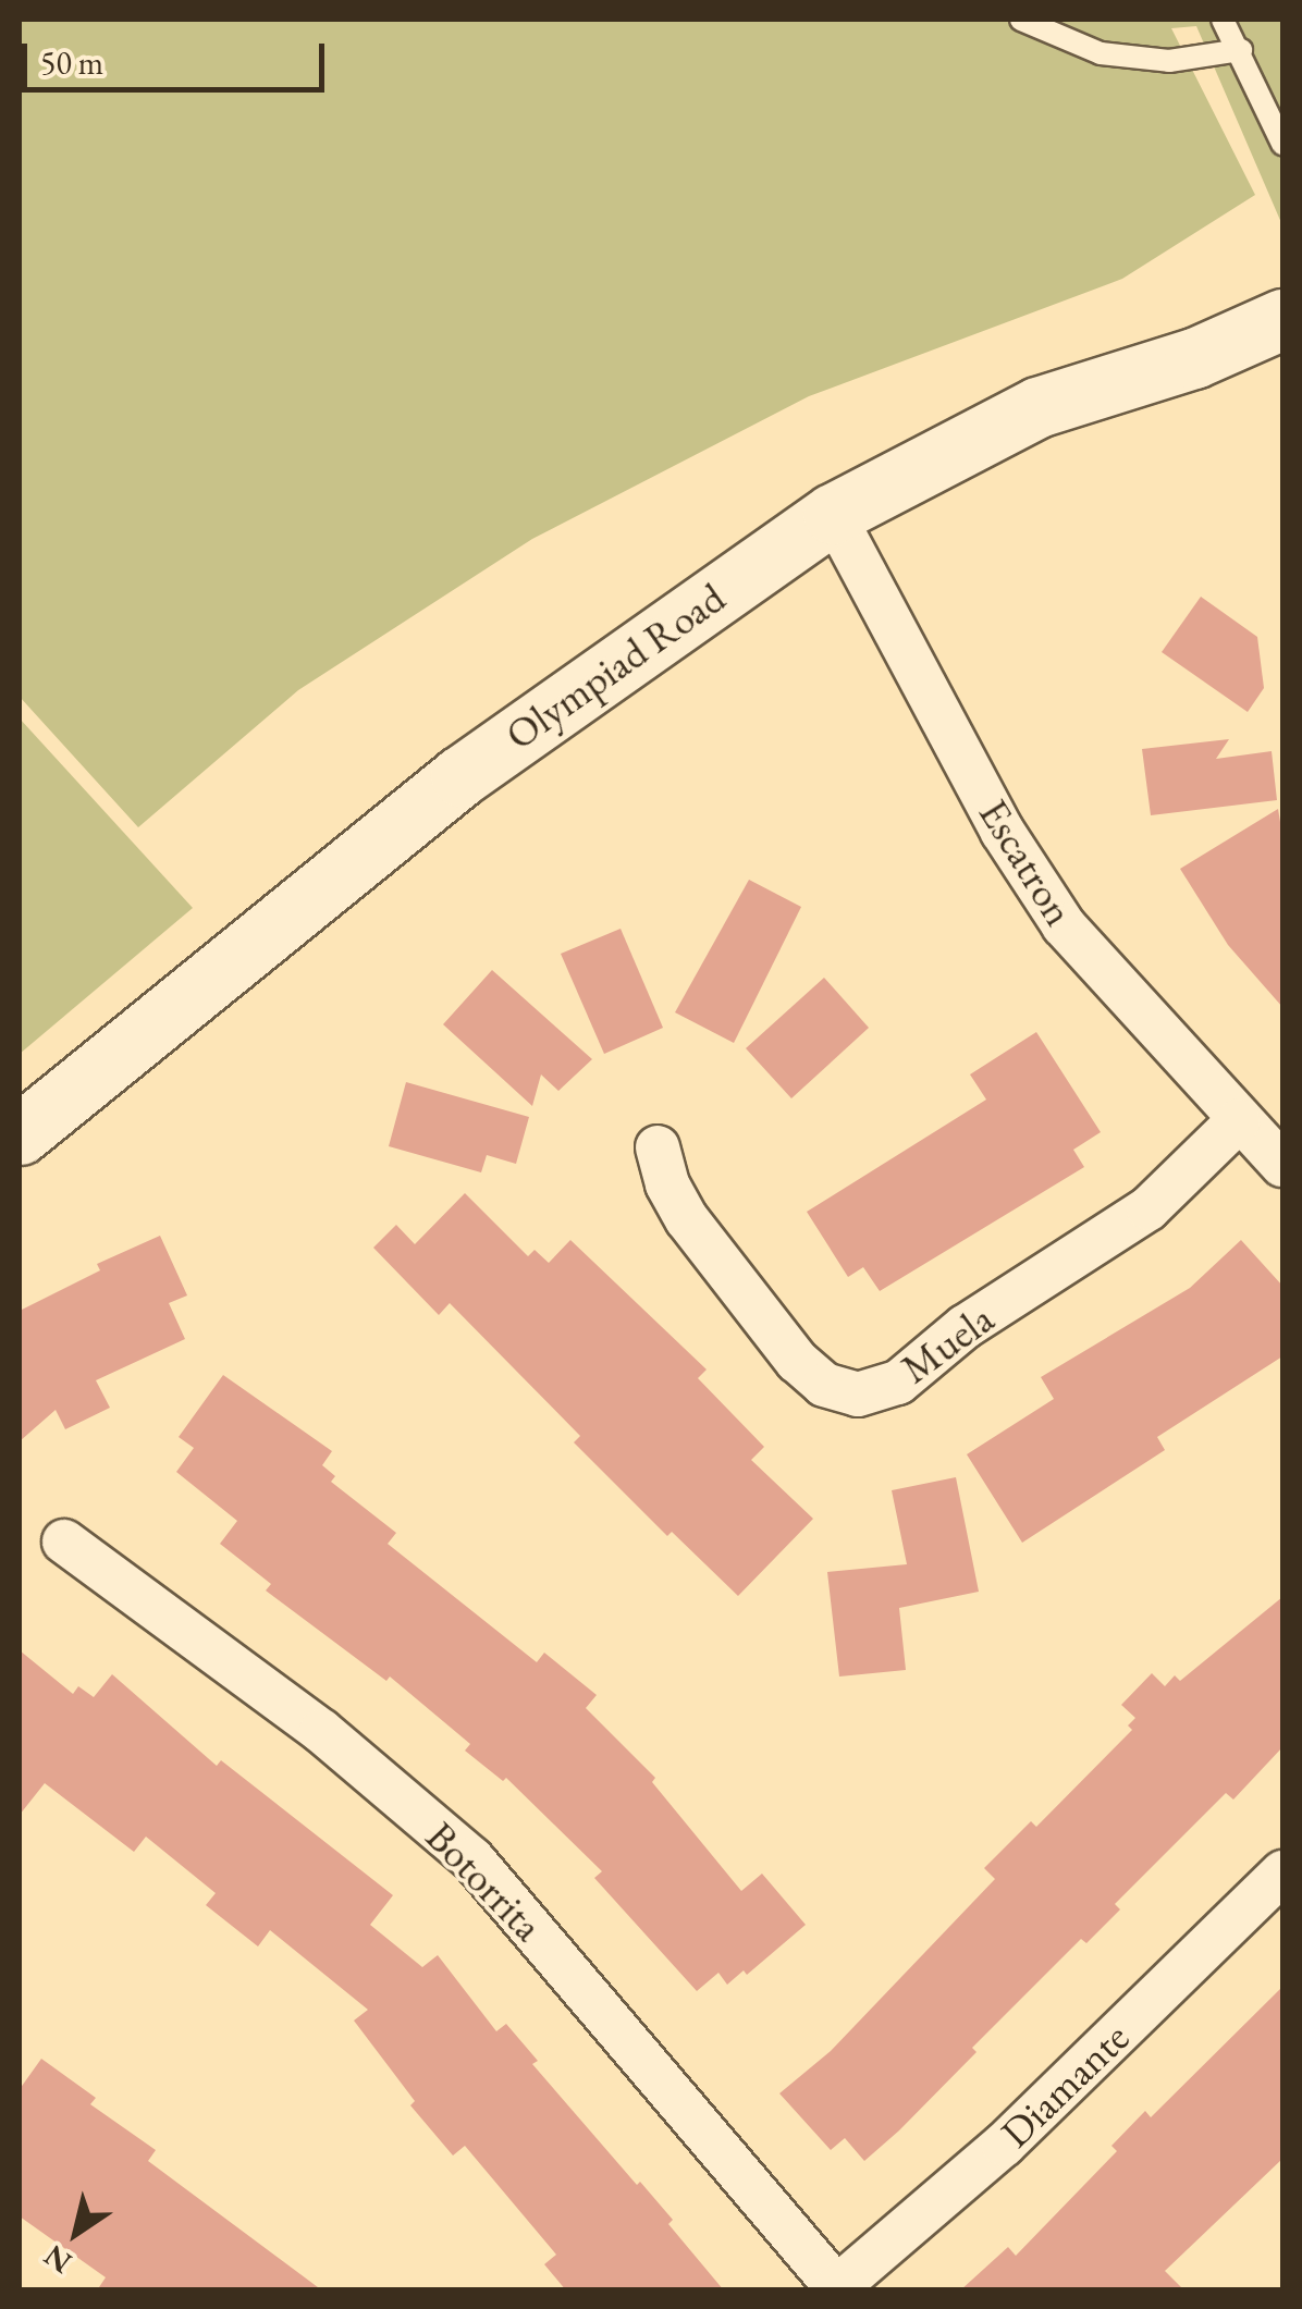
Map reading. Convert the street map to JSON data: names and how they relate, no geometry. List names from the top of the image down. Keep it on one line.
{"streets":{"main road":["Olympiad Road"],"street":["Escatron","Muela","Botorrita","Diamante"]},"crossings":[["Olympiad Road","Escatron"],["Escatron","Muela"],["Botorrita","Diamante"]],"scale_bar":"50 m","north":"bottom left"}
